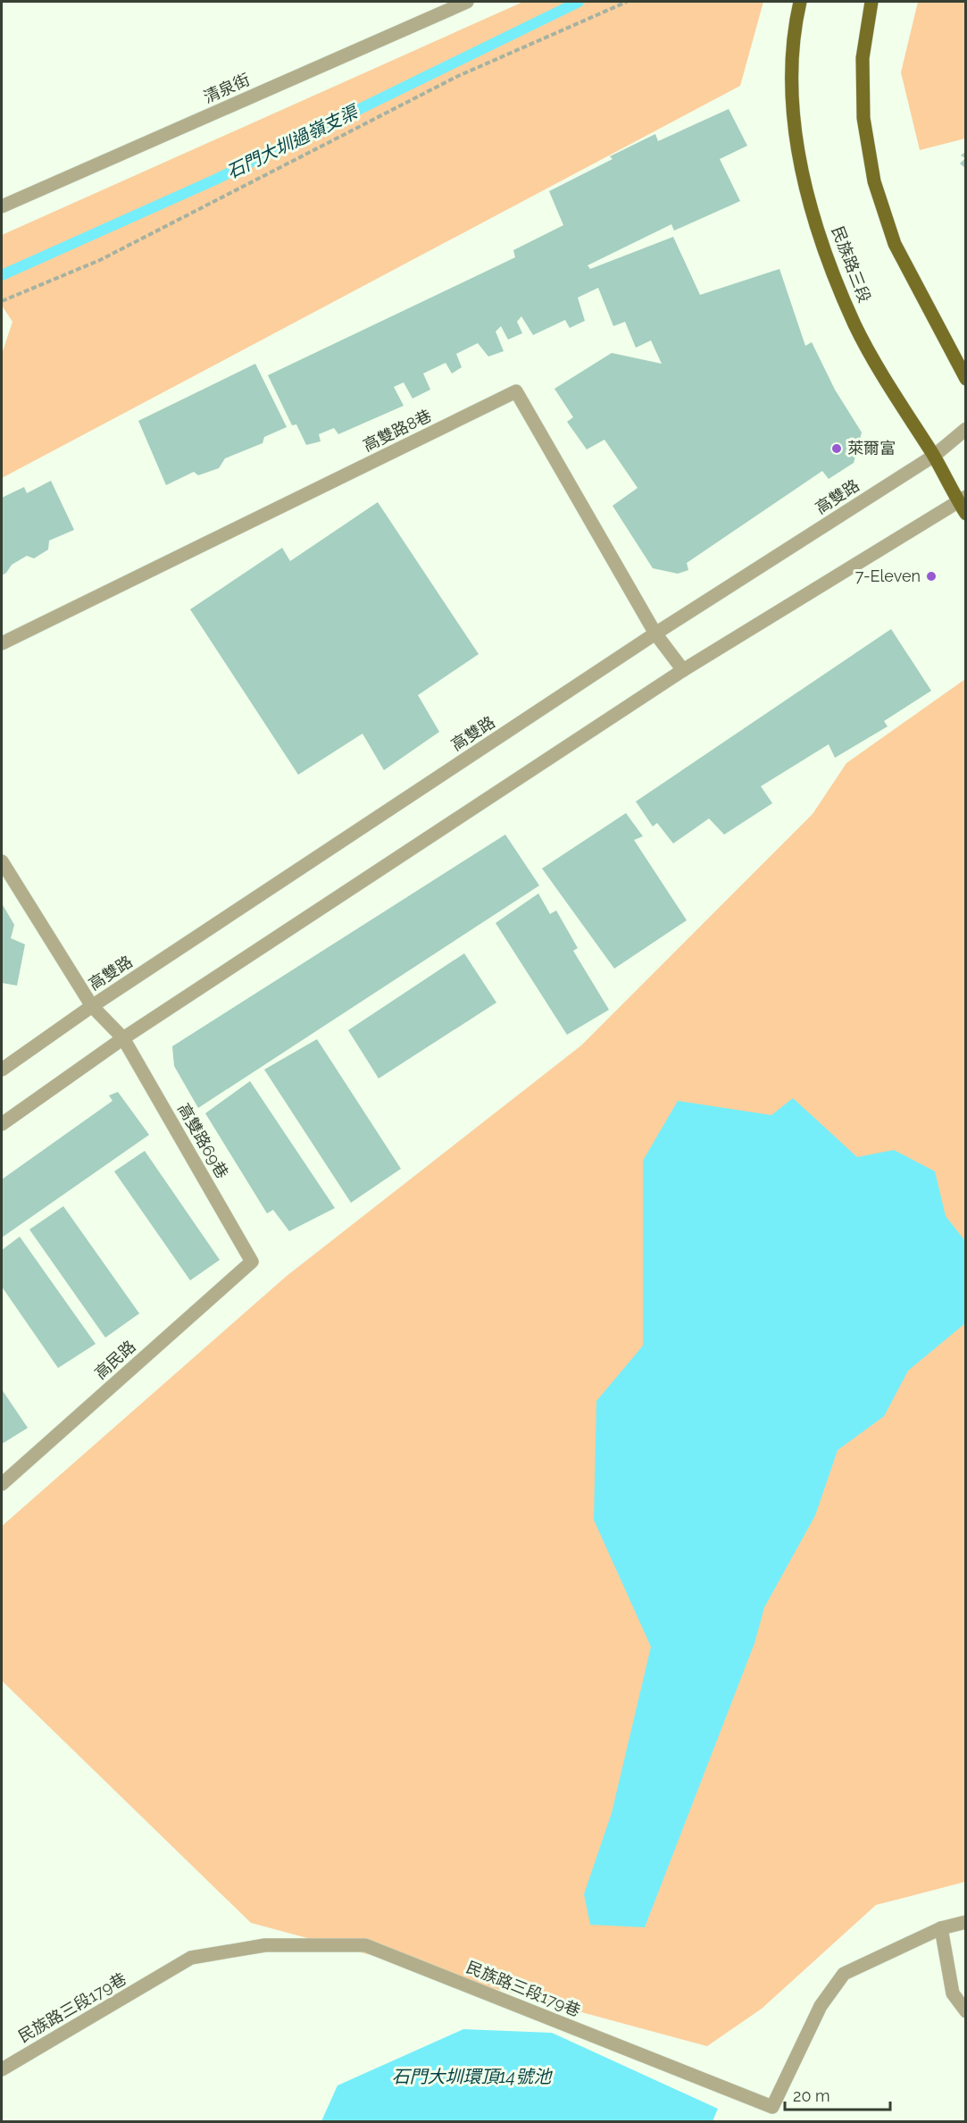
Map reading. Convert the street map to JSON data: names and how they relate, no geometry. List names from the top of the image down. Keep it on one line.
{"streets":{"main road":["民族路三段"],"street":["清泉街","高雙路8巷","高雙路","高雙路69巷","高民路","民族路三段179巷"]},"crossings":[["民族路三段","高雙路"],["高雙路8巷","高雙路"],["高雙路","高雙路69巷"],["高雙路69巷","高民路"]],"water":["石門大圳過嶺支渠","石門大圳環頂14號池"],"places":["萊爾富","7-Eleven"],"scale_bar":"20 m"}
